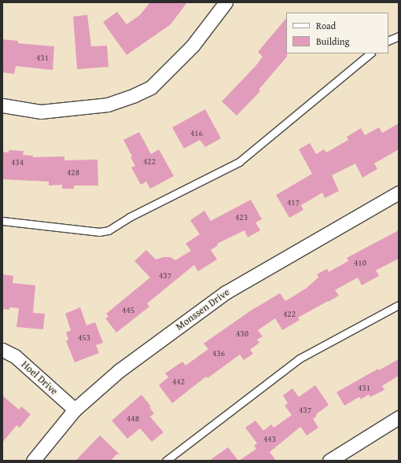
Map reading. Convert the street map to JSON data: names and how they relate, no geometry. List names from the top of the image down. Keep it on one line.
{"streets":{"street":["Monssen Drive","Hoel Drive"]},"crossings":[["Monssen Drive","Hoel Drive"]],"house_numbers":["431","416","422","434","428","417","423","410","437","445","422","430","453","436","442","431","437","448","443"],"legend":["Road","Building"]}
